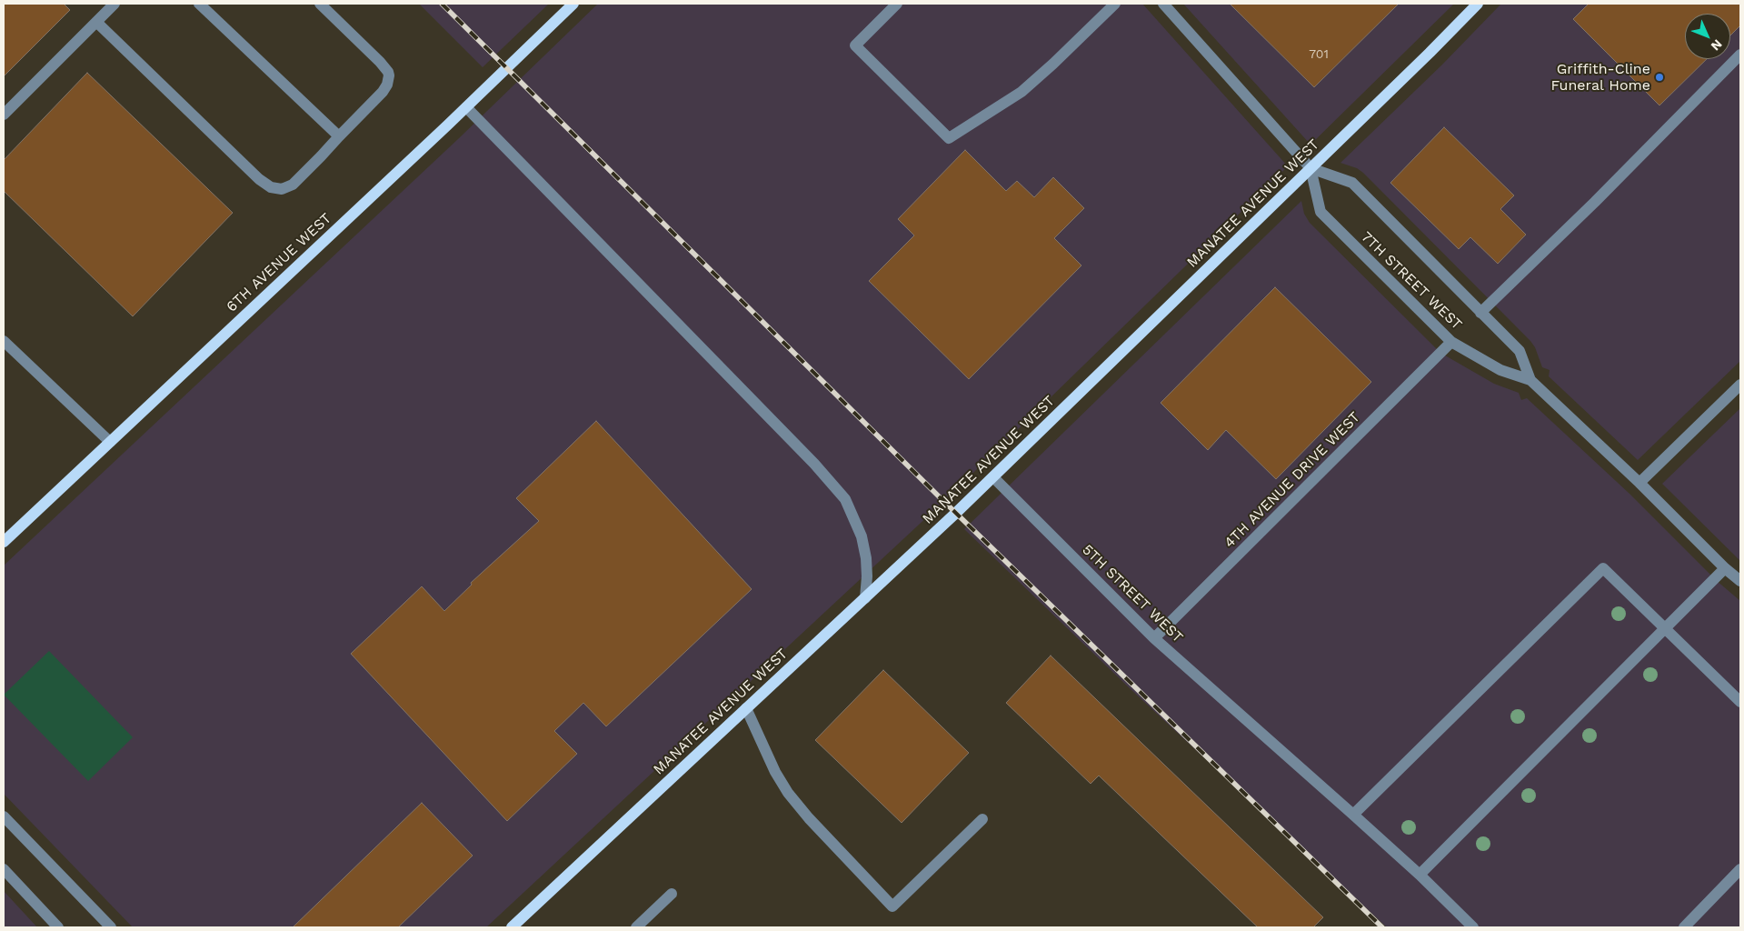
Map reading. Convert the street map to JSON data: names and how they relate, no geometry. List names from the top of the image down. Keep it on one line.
{"streets":{"main road":["MANATEE AVENUE WEST","6TH AVENUE WEST"],"street":["7TH STREET WEST","4TH AVENUE DRIVE WEST","5TH STREET WEST"]},"crossings":[["MANATEE AVENUE WEST","7TH STREET WEST"],["MANATEE AVENUE WEST","5TH STREET WEST"],["7TH STREET WEST","4TH AVENUE DRIVE WEST"],["4TH AVENUE DRIVE WEST","5TH STREET WEST"]],"places":["Griffith-Cline Funeral Home"],"house_numbers":["701"],"north":"bottom right"}
